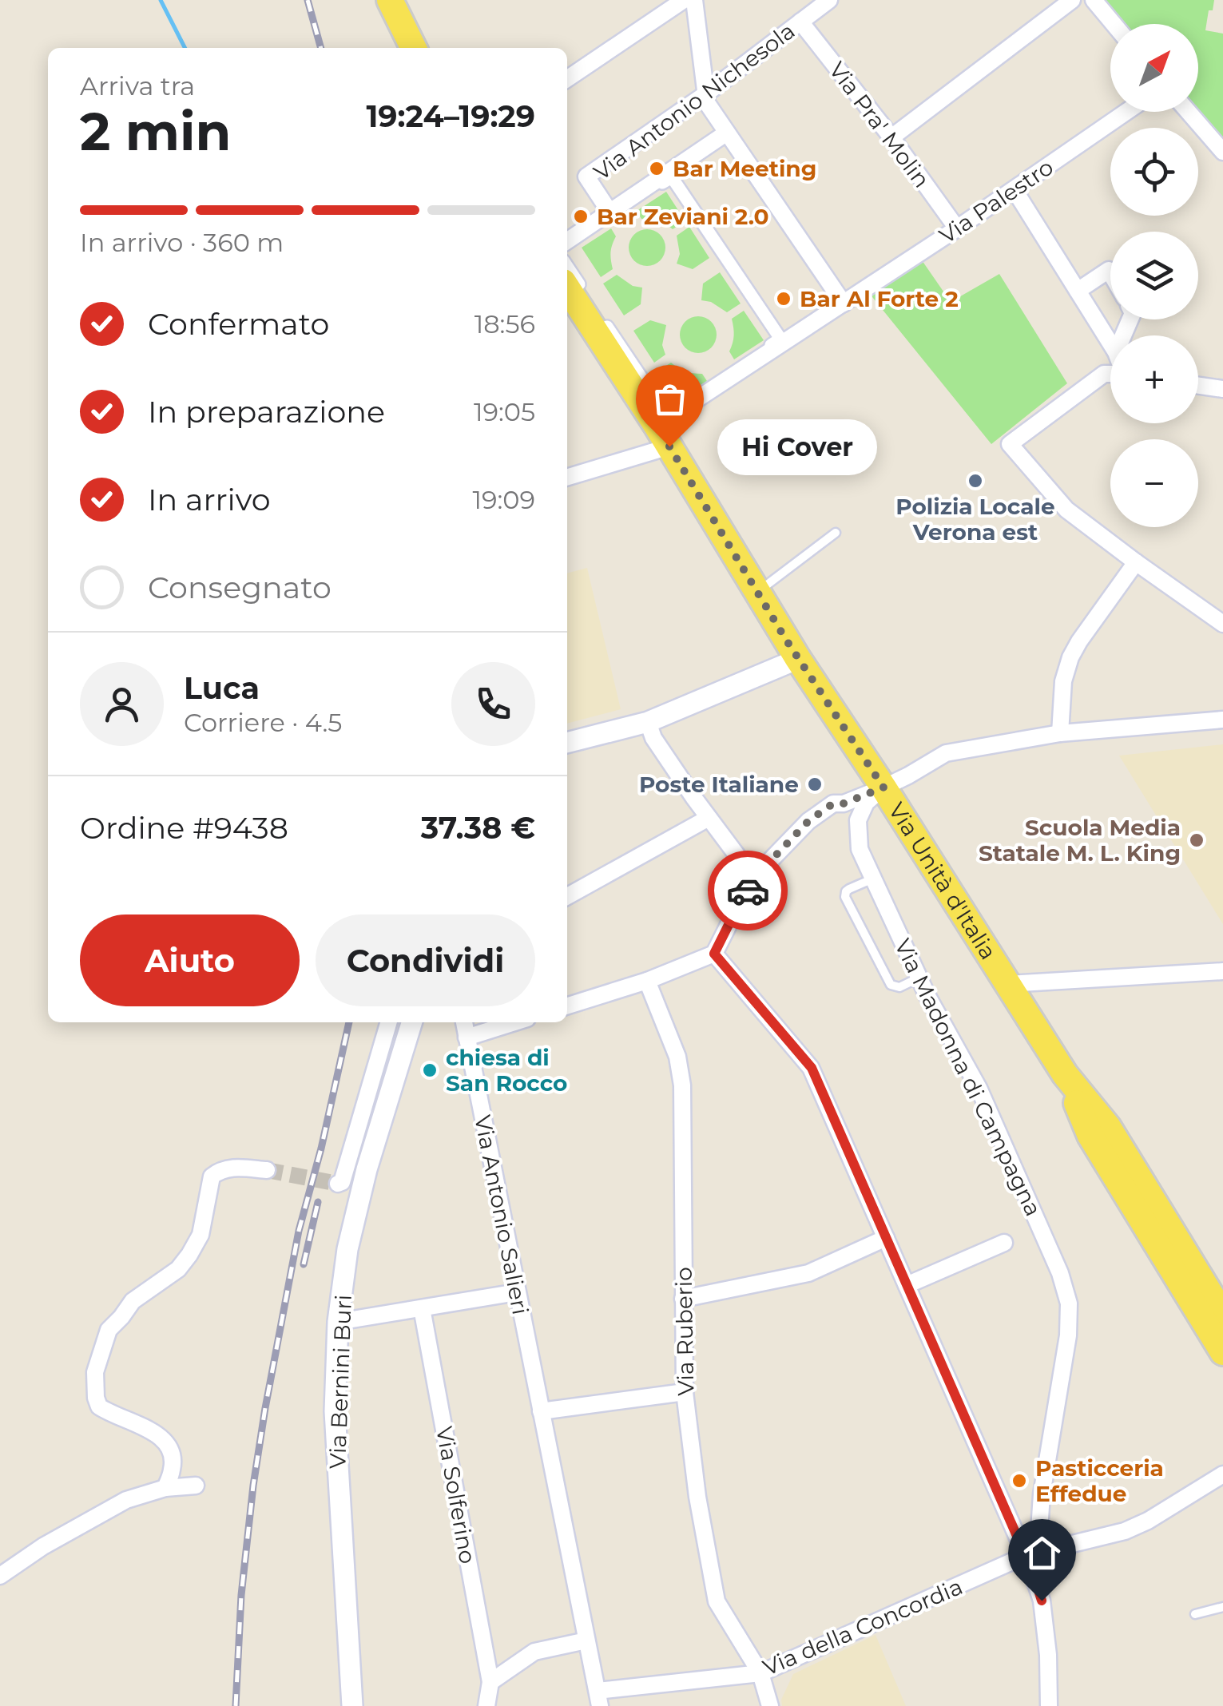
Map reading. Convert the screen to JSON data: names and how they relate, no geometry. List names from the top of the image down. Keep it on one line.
{"streets":{"main road":["Via Unità d'Italia"],"street":["Via Antonio Nichesola","Via Pra' Molin","Via Palestro","Via Madonna di Campagna","Via Antonio Salieri","Via Ruberio","Via Bernini Buri","Via Solferino","Via della Concordia"]},"crossings":[["Via Antonio Nichesola","Via Pra' Molin"],["Via Pra' Molin","Via Palestro"],["Via Palestro","Via Unità d'Italia"],["Via Madonna di Campagna","Via della Concordia"],["Via Antonio Salieri","Via della Concordia"],["Via Ruberio","Via della Concordia"]],"places":["Bar Meeting","Bar Zeviani 2.0","Bar Al Forte 2","Hi Cover","Polizia Locale Verona est","Poste Italiane","Scuola Media Statale M. L. King","chiesa di San Rocco","Pasticceria Effedue"],"north":"top right","page":{"map_buttons":["+","−"],"heading":["2 min","Arriva tra","19:24–19:29"],"panel":["Luca","Corriere · 4.5","Ordine #9438","37.38 €"],"bar":"In arrivo · 360 m","list":[["Confermato","18:56"],["In preparazione","19:05"],["In arrivo","19:09"],"Consegnato"],"bubble":"Hi Cover","buttons":["Aiuto","Condividi"]}}
